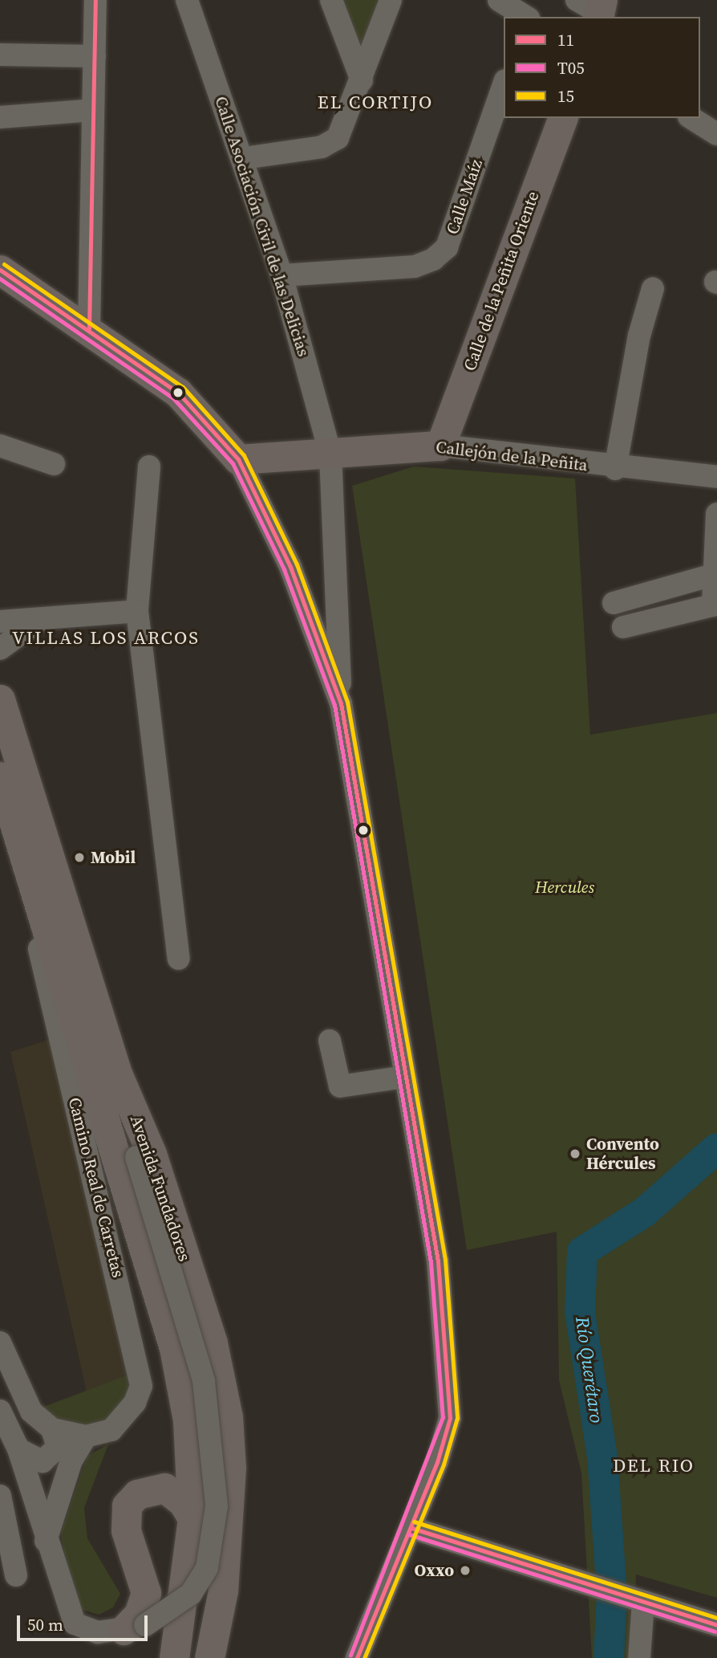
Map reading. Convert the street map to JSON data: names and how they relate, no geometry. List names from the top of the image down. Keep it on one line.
{"streets":{"main road":["Calle de la Peñita Oriente","Callejón de la Peñita","Avenida Fundadores"],"street":["Calle Maíz","Calle Asociación Civil de las Delicias","Camino Real de Carretas"]},"crossings":[["Calle Maíz","Calle Asociación Civil de las Delicias"],["Calle Asociación Civil de las Delicias","Callejón de la Peñita"],["Calle de la Peñita Oriente","Callejón de la Peñita"],["Camino Real de Carretas","Avenida Fundadores"]],"districts":["EL CORTIJO","VILLAS LOS ARCOS","DEL RIO"],"water":["Río Querétaro"],"parks":["Hercules"],"places":["Mobil","Convento Hércules","Oxxo"],"lines":["transit line 11","transit line 15","transit line T05"],"legend":["11","T05","15"],"scale_bar":"50 m"}
